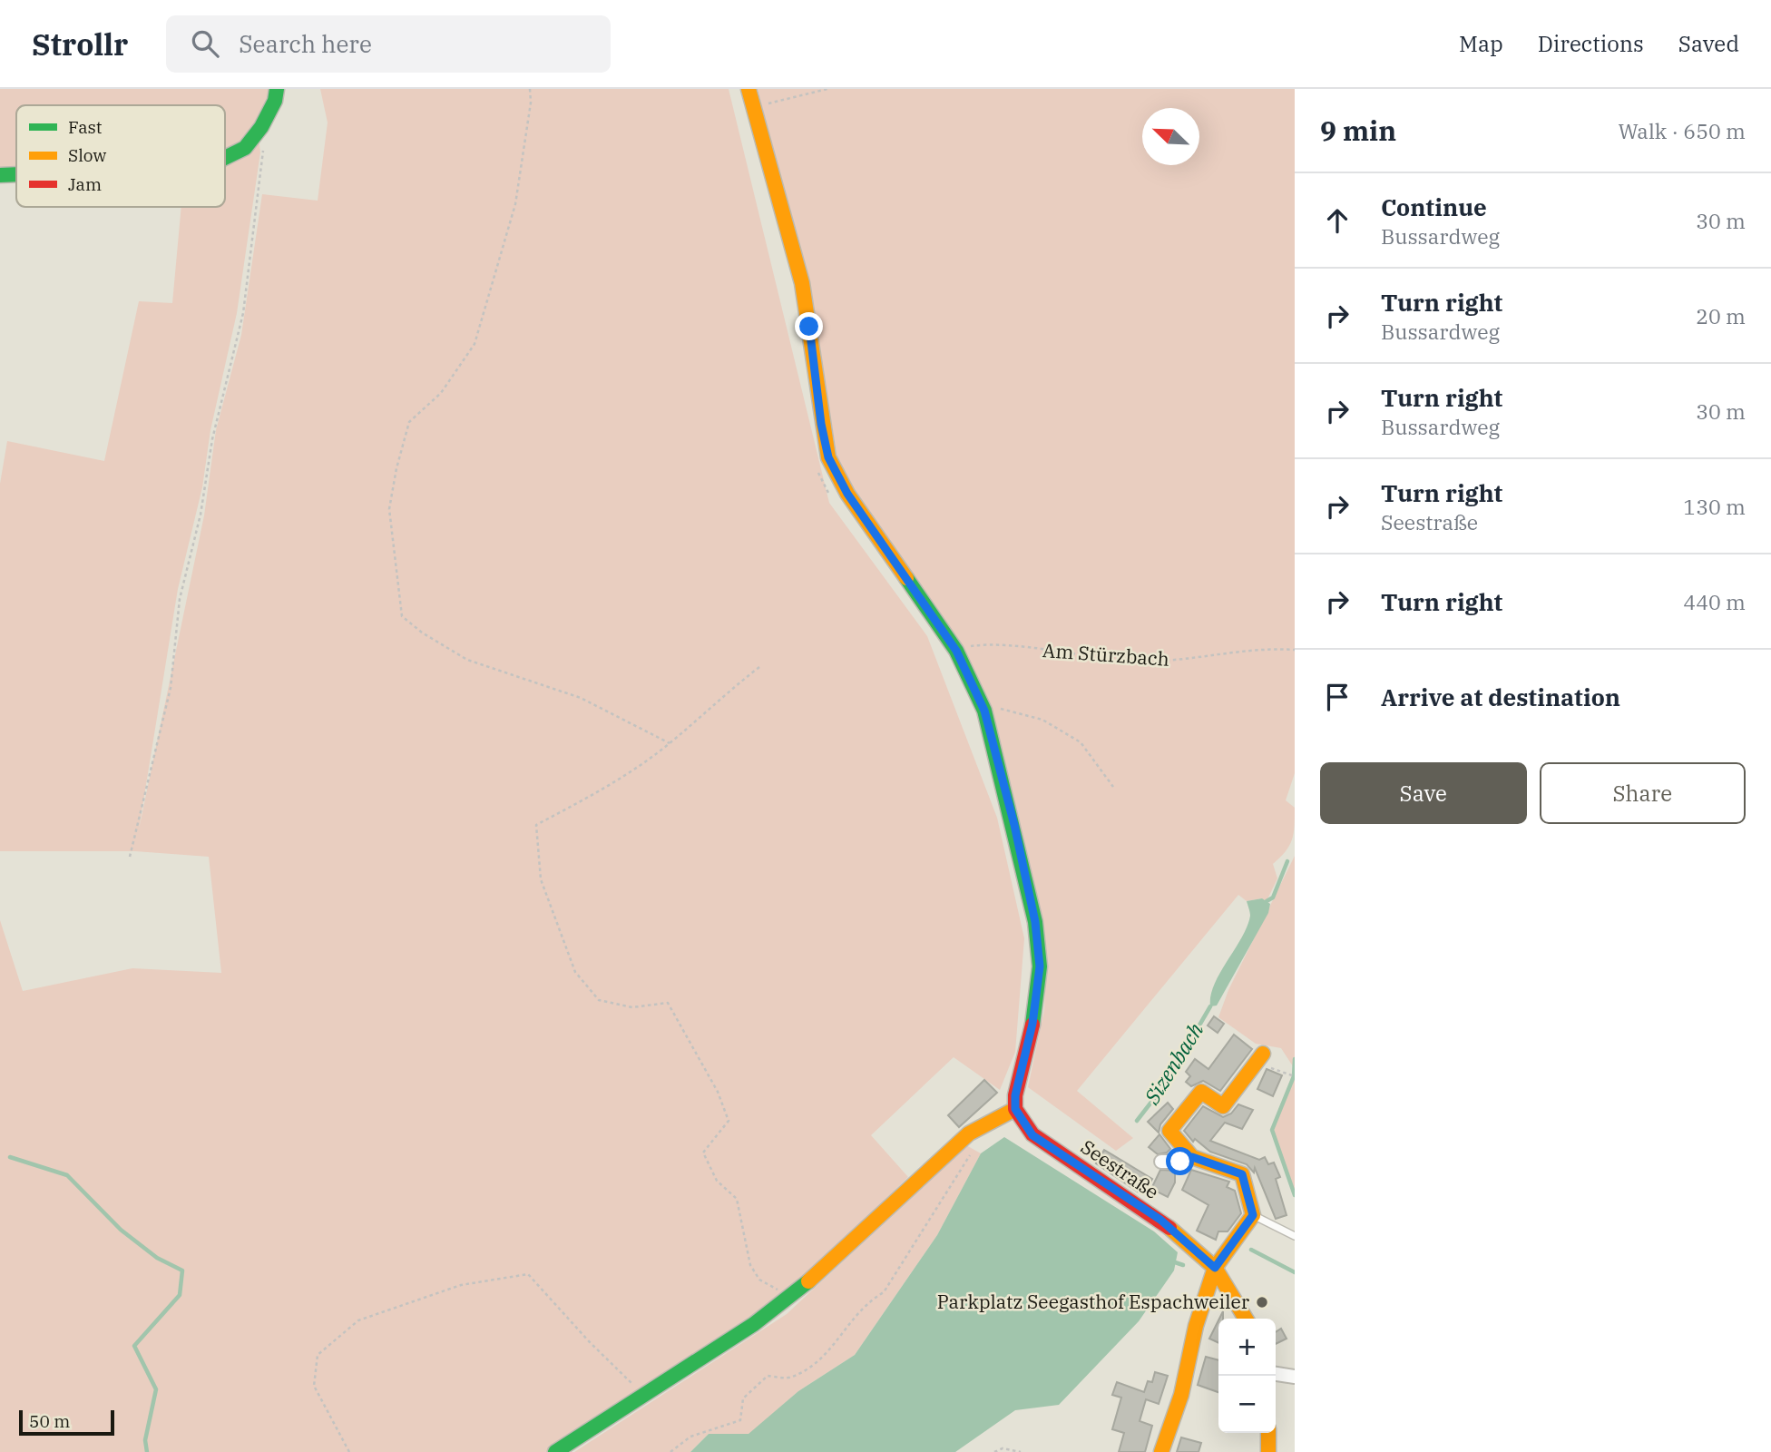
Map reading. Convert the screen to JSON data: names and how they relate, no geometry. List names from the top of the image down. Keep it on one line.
{"streets":{"street":["Seestraße"],"path":["Am Stürzbach"]},"water":["Sizenbach"],"places":["Parkplatz Seegasthof Espachweiler"],"legend":["Fast","Slow","Jam"],"scale_bar":"50 m","north":"top left","page":{"header":"Strollr","search":"Search here","nav":["Map","Directions","Saved"],"heading":["9 min","Walk · 650 m"],"list":[["Continue","Bussardweg","30 m"],["Turn right","Bussardweg","20 m"],["Turn right","Bussardweg","30 m"],["Turn right","Seestraße","130 m"],["Turn right","440 m"],"Arrive at destination"],"buttons":["Save","Share"],"map_buttons":["+","−"],"scale":"50 m"}}
